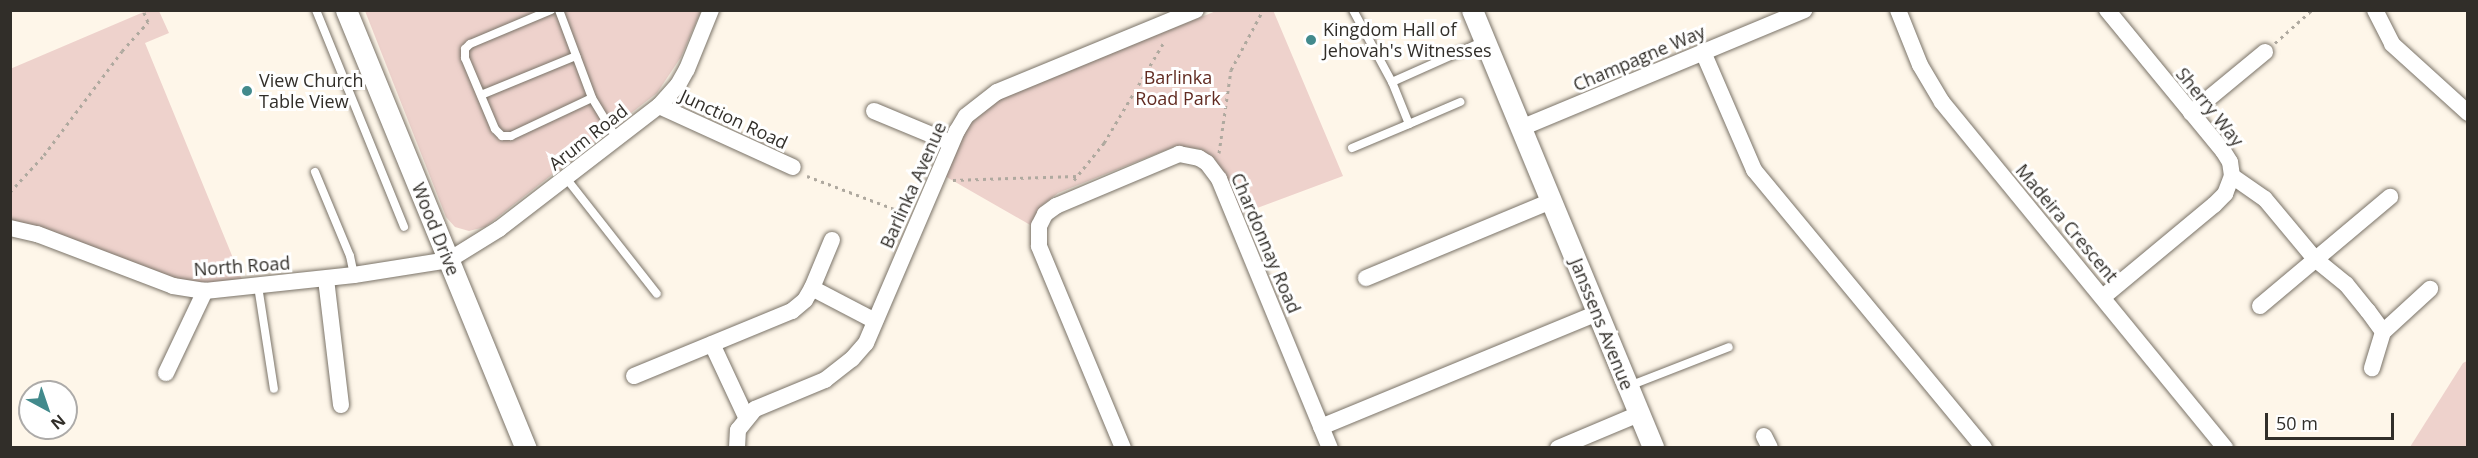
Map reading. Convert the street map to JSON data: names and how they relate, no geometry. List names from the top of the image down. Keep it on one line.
{"streets":{"street":["Champagne Way","Sherry Way","Junction Road","Arum Road","Barlinka Avenue","Madeira Crescent","Wood Drive","Chardonnay Road","North Road","Janssens Avenue"]},"crossings":[["Champagne Way","Janssens Avenue"],["Sherry Way","Madeira Crescent"],["Junction Road","Arum Road"],["Arum Road","Wood Drive"],["Arum Road","North Road"],["Wood Drive","North Road"]],"parks":["Barlinka Road Park"],"places":["Kingdom Hall of Jehovah's Witnesses","View Church Table View"],"scale_bar":"50 m","north":"bottom right"}
